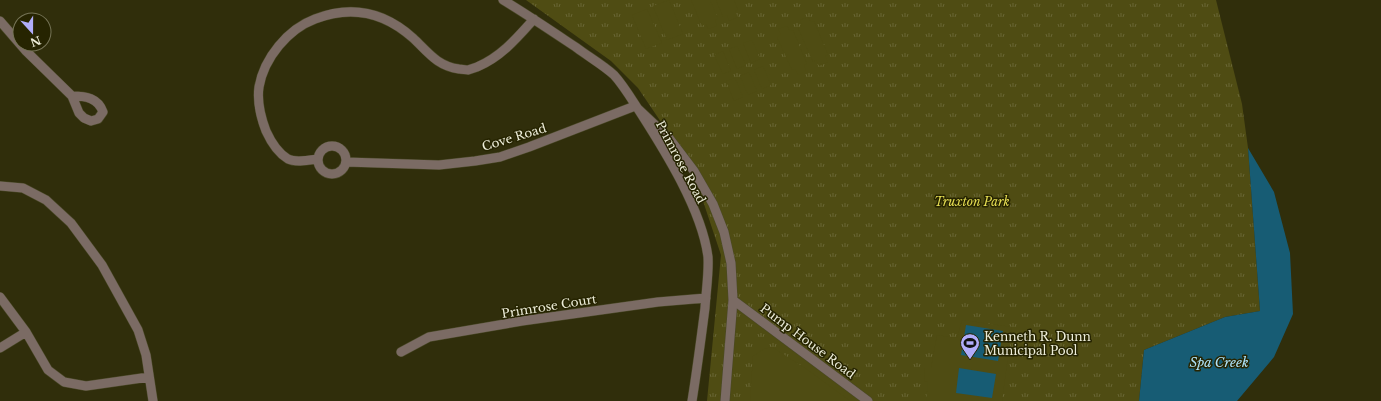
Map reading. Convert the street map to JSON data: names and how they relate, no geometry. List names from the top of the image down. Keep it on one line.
{"streets":{"street":["Cove Road","Primrose Road","Primrose Court","Pump House Road"]},"crossings":[["Cove Road","Primrose Road"],["Primrose Road","Primrose Court"]],"water":["Spa Creek"],"parks":["Truxton Park"],"places":{"sports":["Kenneth R. Dunn Municipal Pool"]},"north":"bottom"}
